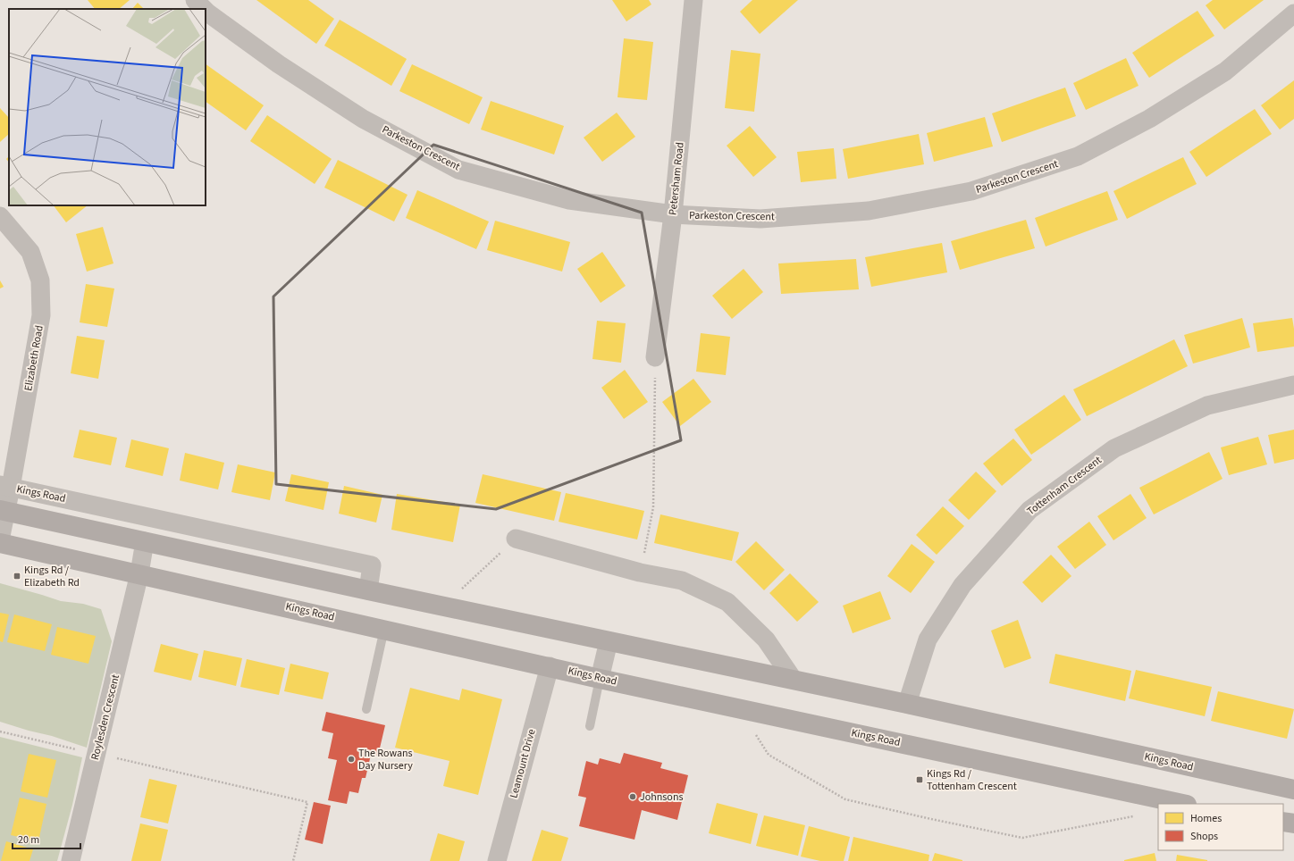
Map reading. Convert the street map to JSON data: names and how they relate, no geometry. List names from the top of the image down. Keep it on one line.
{"streets":{"main road":["Kings Road"],"street":["Parkeston Crescent","Petersham Road","Elizabeth Road","Tottenham Crescent","Roylesden Crescent","Leamount Drive"]},"crossings":[["Parkeston Crescent","Petersham Road"],["Elizabeth Road","Kings Road"],["Tottenham Crescent","Kings Road"],["Kings Road","Roylesden Crescent"],["Kings Road","Leamount Drive"]],"places":{"transit":["Kings Rd / Elizabeth Rd","Kings Rd / Tottenham Crescent"],"other":["The Rowans Day Nursery","Johnsons"]},"legend":["Homes","Shops"],"scale_bar":"20 m"}
